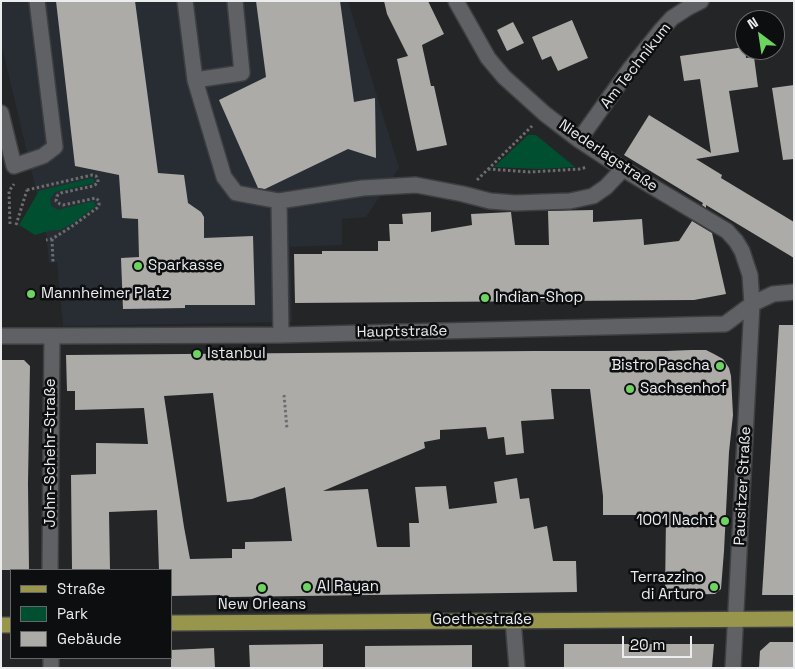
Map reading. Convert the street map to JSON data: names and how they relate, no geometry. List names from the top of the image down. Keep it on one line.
{"streets":{"main road":["Goethestraße"],"street":["Am Technikum","Niederlagstraße","Hauptstraße","John-Schehr-Straße","Pausitzer Straße"]},"crossings":[["Am Technikum","Niederlagstraße"],["Niederlagstraße","Hauptstraße"],["Niederlagstraße","Pausitzer Straße"],["Hauptstraße","John-Schehr-Straße"],["Hauptstraße","Pausitzer Straße"],["Pausitzer Straße","Goethestraße"]],"places":["Sparkasse","Mannheimer Platz","Indian-Shop","Istanbul","Bistro Pascha","Sachsenhof","1001 Nacht","Al Rayan","Terrazzino di Arturo","New Orleans"],"legend":["Straße","Park","Gebäude"],"scale_bar":"20 m","north":"top left"}
